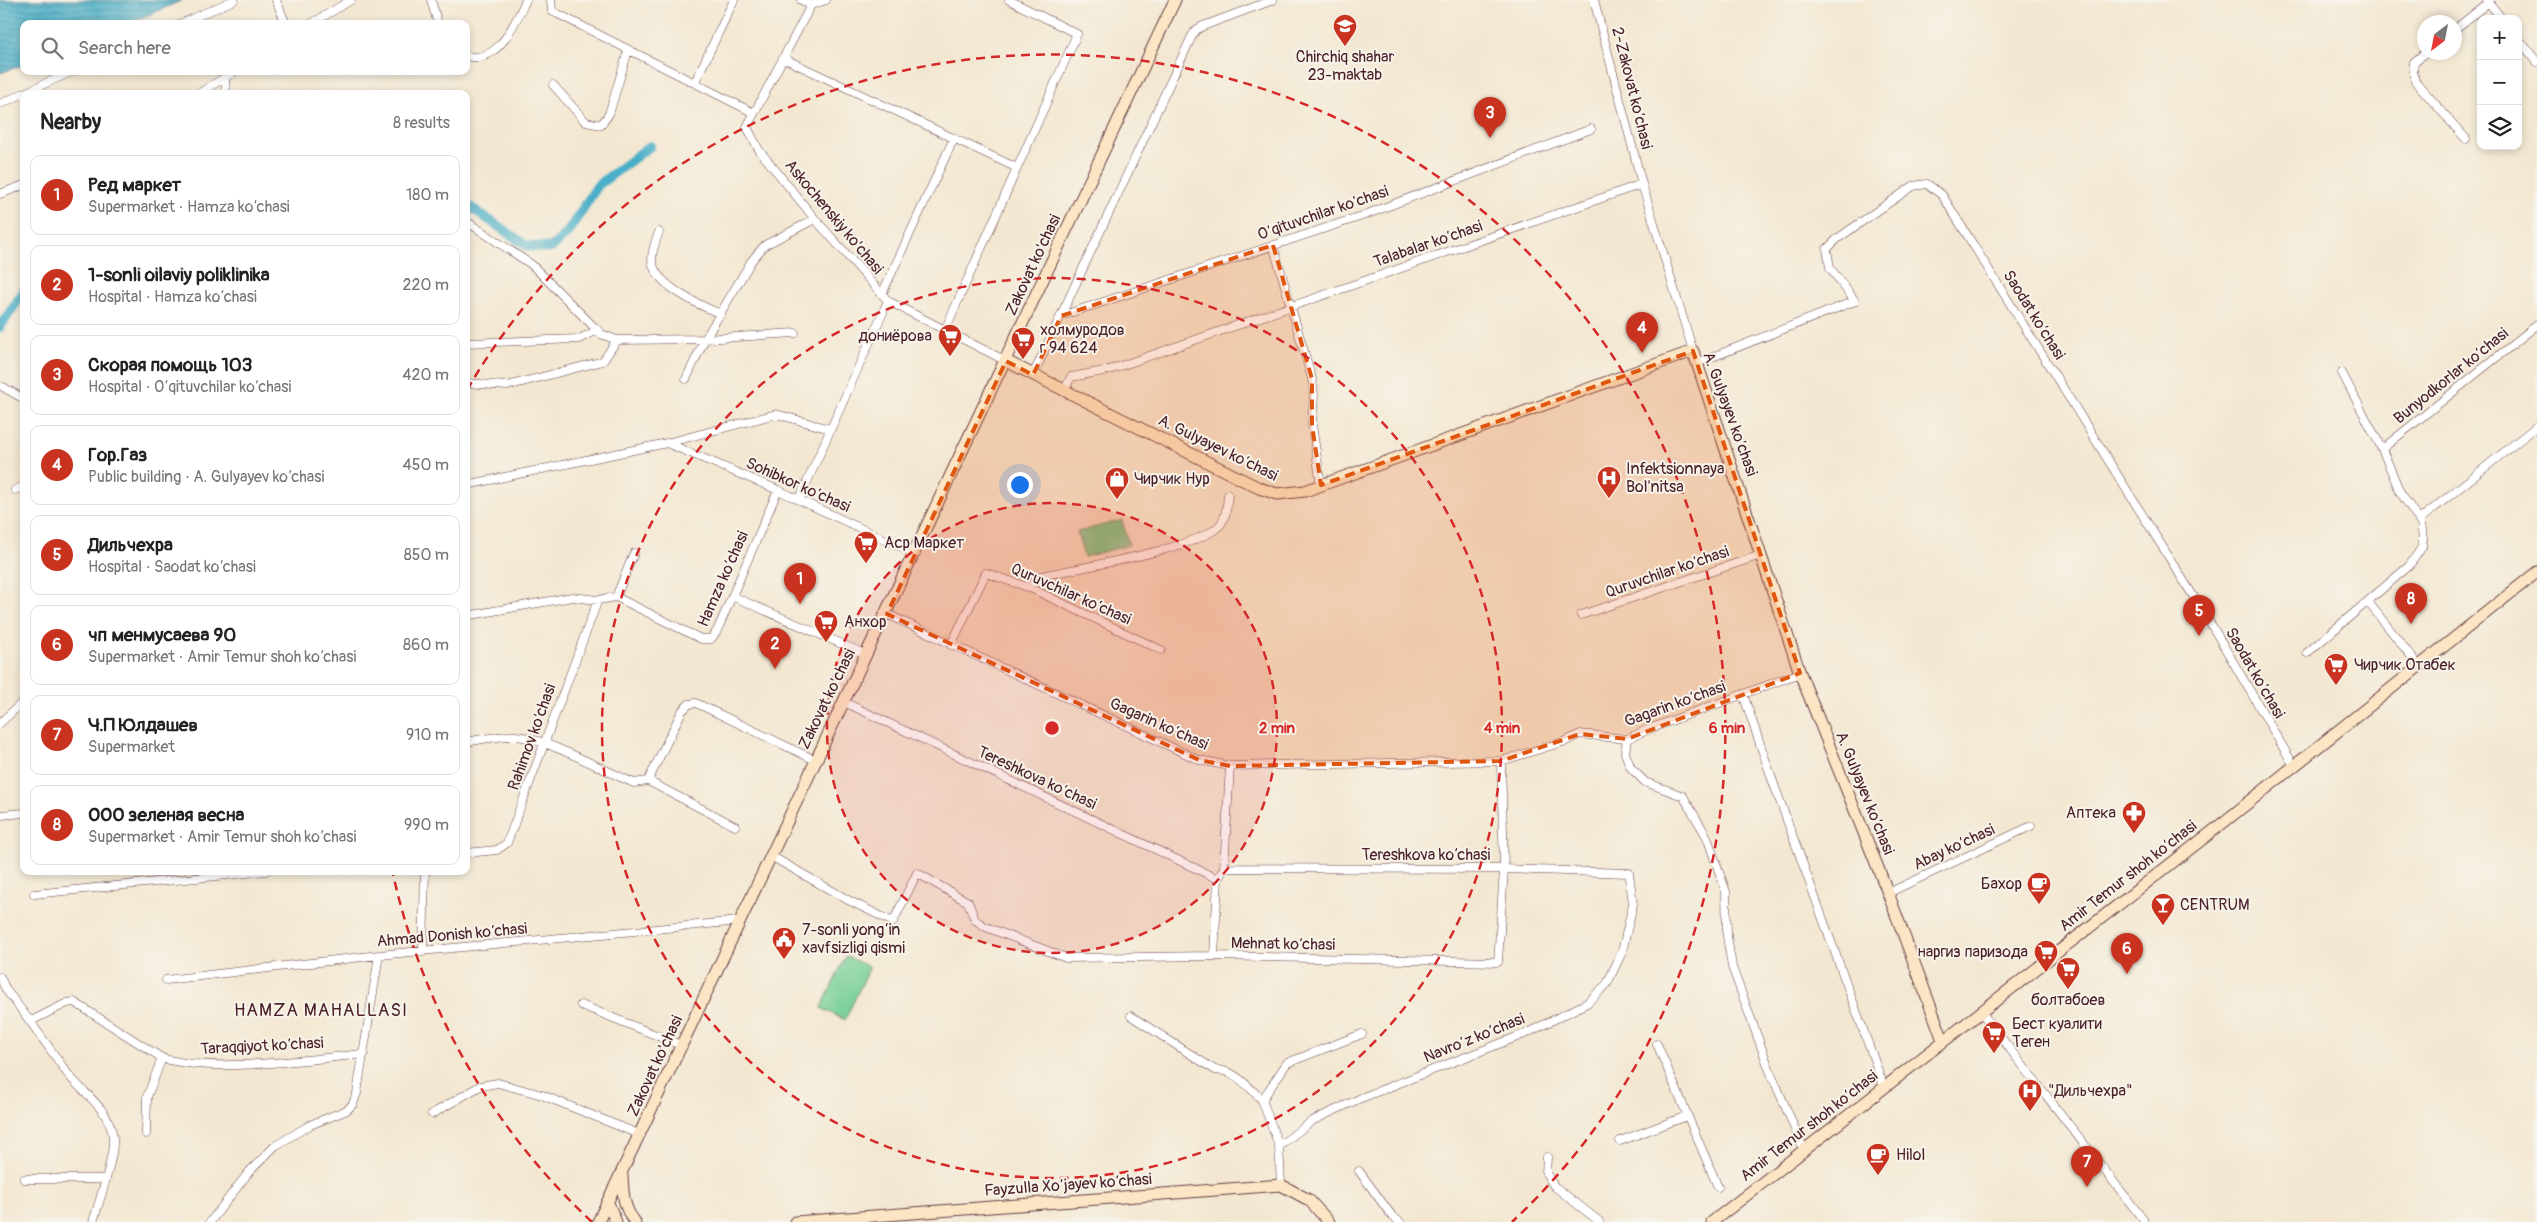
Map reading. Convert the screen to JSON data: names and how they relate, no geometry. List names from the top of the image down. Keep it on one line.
{"streets":{"main road":["Zakovat ko'chasi","A. Gulyayev ko‘chasi","Amir Temur shoh ko‘chasi","Fayzulla Xo‘jayev ko‘chasi"],"street":["2-Zakovat ko‘chasi","O‘qituvchilar ko‘chasi","Askochenskiy ko'chasi","Talabalar ko‘chasi","Saodat ko‘chasi","Bunyodkorlar ko‘chasi","Sohibkor ko‘chasi","Quruvchilar ko‘chasi","Hamza ko‘chasi","Gagarin ko‘chasi","Rahimov ko‘chasi","Tereshkova ko‘chasi","Abay ko‘chasi","Ahmad Donish ko‘chasi","Mehnat ko‘chasi","Navro‘z ko‘chasi","Taraqqiyot ko‘chasi"]},"crossings":[["2-Zakovat ko‘chasi","Talabalar ko‘chasi"],["Talabalar ko‘chasi","A. Gulyayev ko‘chasi"],["Zakovat ko'chasi","A. Gulyayev ko‘chasi"],["Zakovat ko'chasi","Sohibkor ko‘chasi"],["Zakovat ko'chasi","Gagarin ko‘chasi"],["Zakovat ko'chasi","Tereshkova ko‘chasi"],["Zakovat ko'chasi","Ahmad Donish ko‘chasi"],["Zakovat ko'chasi","Mehnat ko‘chasi"],["Saodat ko‘chasi","A. Gulyayev ko‘chasi"],["Saodat ko‘chasi","Amir Temur shoh ko‘chasi"],["A. Gulyayev ko‘chasi","Quruvchilar ko‘chasi"],["A. Gulyayev ko‘chasi","Gagarin ko‘chasi"],["A. Gulyayev ko‘chasi","Abay ko‘chasi"],["A. Gulyayev ko‘chasi","Amir Temur shoh ko‘chasi"],["Sohibkor ko‘chasi","Hamza ko‘chasi"],["Quruvchilar ko‘chasi","Gagarin ko‘chasi"],["Tereshkova ko‘chasi","Mehnat ko‘chasi"],["Tereshkova ko‘chasi","Navro‘z ko‘chasi"]],"districts":["HAMZA MAHALLASI"],"places":{"school or university":["Chirchiq shahar 23-maktab"],"supermarket":["дониёрова","холмуродов г 94 624","Аср Маркет","Анхор","Чирчик Отабек","наргиз паризода","болтабоев","Бест куалити Теген"],"hospital":["Infektsionnaya Bol'nitsa","\"Дильчехра\""],"shop":["Чирчик Нур"],"pharmacy":["Аптека"],"cafe":["Бахор","Hilol"],"bar":["CENTRUM"],"public building":["7-sonli yong‘in xavfsizligi qismi"]},"north":"bottom left","page":{"map_buttons":["+","−"],"search":"Search here","heading":["Nearby","8 results"],"pins":["3","4","1","8","5","2","6","7"],"list":[{"mark":"1","name":"Ред маркет","note":"Supermarket · Hamza ko‘chasi","value":"180 m"},{"mark":"2","name":"1-sonli oilaviy poliklinika","note":"Hospital · Hamza ko‘chasi","value":"220 m"},{"mark":"3","name":"Скорая помощь 103","note":"Hospital · O‘qituvchilar ko‘chasi","value":"420 m"},{"mark":"4","name":"Гор.Газ","note":"Public building · A. Gulyayev ko‘chasi","value":"450 m"},{"mark":"5","name":"Дильчехра","note":"Hospital · Saodat ko‘chasi","value":"850 m"},{"mark":"6","name":"чп менмусаева 90","note":"Supermarket · Amir Temur shoh ko‘chasi","value":"860 m"},{"mark":"7","name":"Ч.П Юлдашев","note":"Supermarket","value":"910 m"},{"mark":"8","name":"ООО зеленая весна","note":"Supermarket · Amir Temur shoh ko‘chasi","value":"990 m"}]},"rings":["2 min","4 min","6 min"]}
